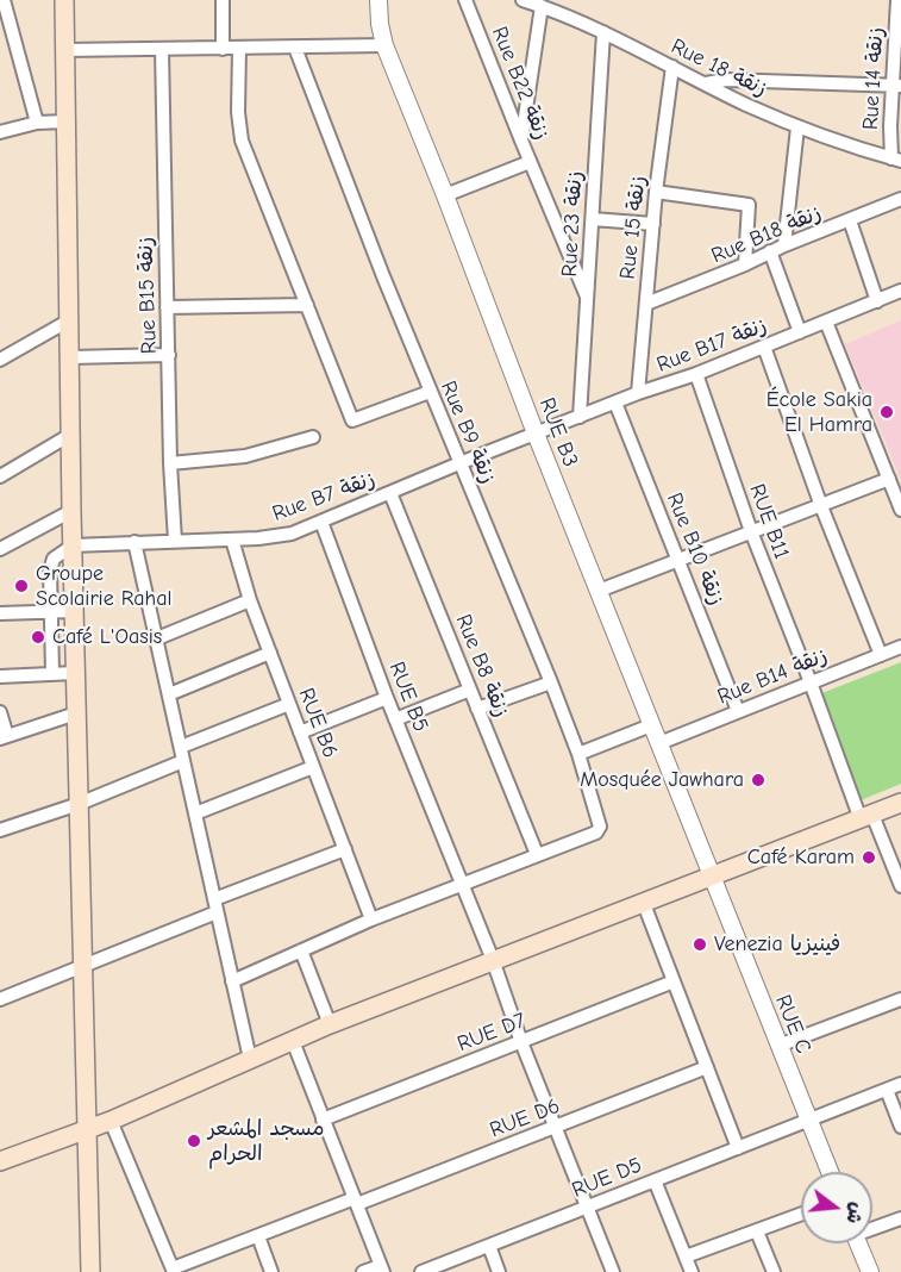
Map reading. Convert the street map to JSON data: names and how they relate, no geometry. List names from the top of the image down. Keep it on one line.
{"streets":{"street":["Rue 18 زنقة","Rue 14 زنقة","Rue B22 زنقة","Rue 23 زنقة","Rue 15 زنقة","Rue B18 زنقة","Rue B15 زنقة","Rue B17 زنقة","Rue B9 زنقة","RUE B3","Rue B7 زنقة","RUE B11","Rue B10 زنقة","Rue B8 زنقة","Rue B14 زنقة","RUE B5","RUE B6","RUE C","RUE D7","RUE D6","RUE D5"]},"crossings":[["Rue 18 زنقة","Rue 14 زنقة"],["Rue 18 زنقة","Rue 23 زنقة"],["Rue 18 زنقة","Rue 15 زنقة"],["Rue B22 زنقة","Rue 23 زنقة"],["Rue 23 زنقة","Rue B17 زنقة"],["Rue 15 زنقة","Rue B18 زنقة"],["Rue 15 زنقة","Rue B17 زنقة"],["Rue B15 زنقة","Rue B7 زنقة"],["Rue B17 زنقة","RUE B3"],["Rue B17 زنقة","Rue B7 زنقة"],["Rue B17 زنقة","RUE B11"],["Rue B17 زنقة","Rue B10 زنقة"],["Rue B9 زنقة","Rue B7 زنقة"],["Rue B9 زنقة","Rue B8 زنقة"],["RUE B3","Rue B7 زنقة"],["RUE B3","Rue B14 زنقة"],["RUE B3","RUE C"],["Rue B7 زنقة","Rue B8 زنقة"],["Rue B7 زنقة","RUE B5"],["Rue B7 زنقة","RUE B6"],["RUE B11","Rue B14 زنقة"],["Rue B10 زنقة","Rue B14 زنقة"],["RUE B5","RUE D7"],["RUE B5","RUE D6"],["RUE B5","RUE D5"],["RUE C","RUE D5"]],"places":["École Sakia El Hamra","Groupe Scolairie Rahal","Café L'Oasis","Mosquée Jawhara","Café Karam","Venezia فينيزيا","مسجد المشعر الحرام"],"north":"right"}
